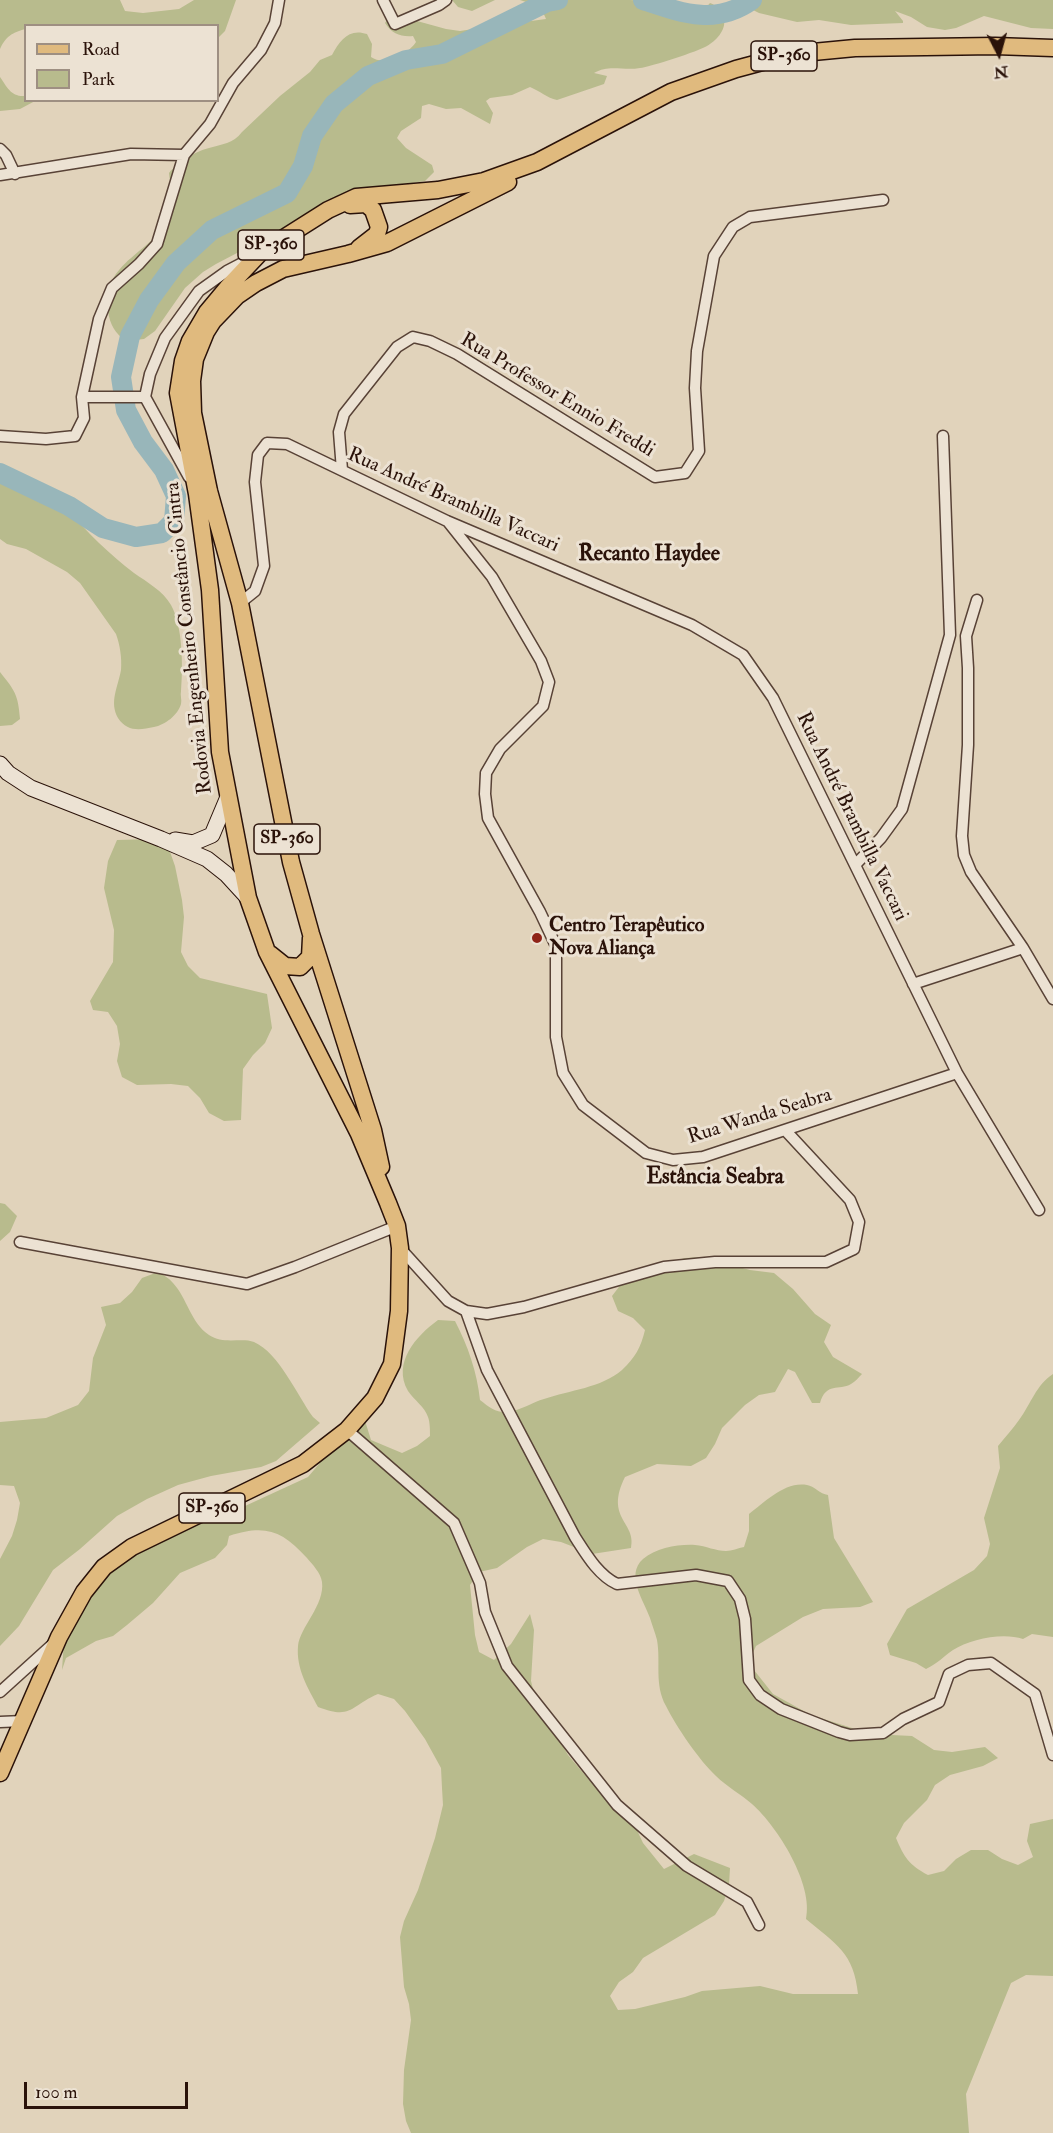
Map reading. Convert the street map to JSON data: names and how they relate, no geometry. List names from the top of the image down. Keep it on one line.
{"streets":{"main road":["SP-360","Rodovia Engenheiro Constâncio Cintra"],"street":["Rua Professor Ennio Freddi","Rua André Brambilla Vaccari","Rua Wanda Seabra"]},"crossings":[["Rua Professor Ennio Freddi","Rua André Brambilla Vaccari"],["Rua André Brambilla Vaccari","Rodovia Engenheiro Constâncio Cintra"],["Rua André Brambilla Vaccari","Rua Wanda Seabra"]],"districts":["Recanto Haydee","Estância Seabra"],"places":["Centro Terapêutico Nova Aliança"],"legend":["Road","Park"],"scale_bar":"100 m","north":"bottom"}
